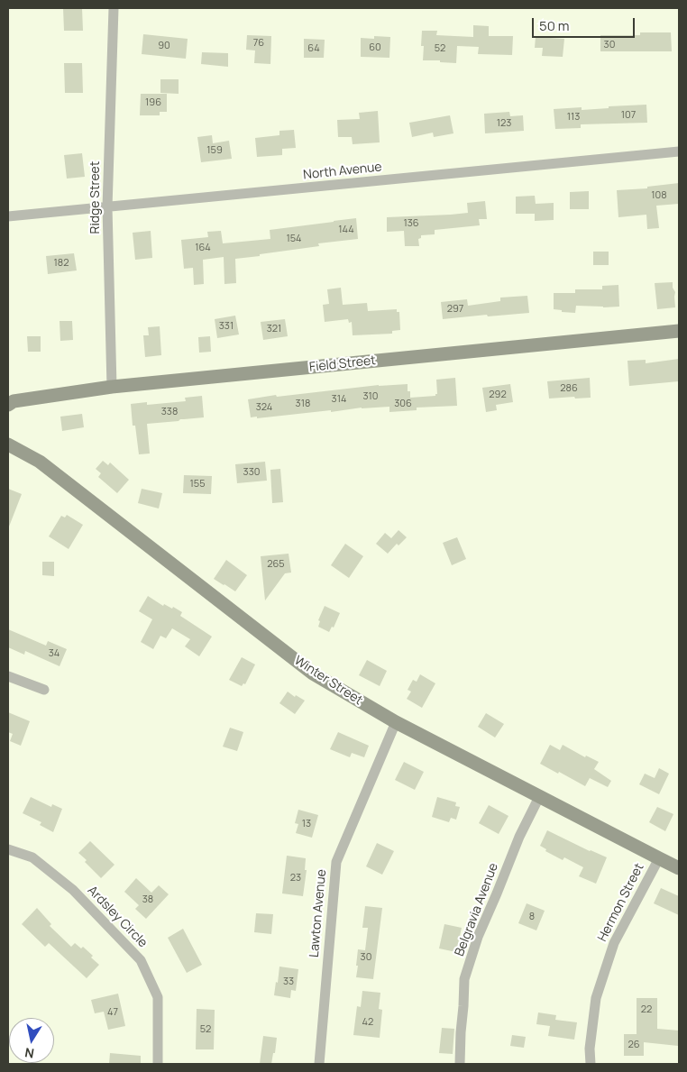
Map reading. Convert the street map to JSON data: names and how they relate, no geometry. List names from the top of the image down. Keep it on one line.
{"streets":{"main road":["Field Street","Winter Street"],"street":["North Avenue","Ridge Street","Hermon Street","Belgravia Avenue","Lawton Avenue","Ardsley Circle"]},"crossings":[["North Avenue","Ridge Street"],["Ridge Street","Field Street"],["Winter Street","Hermon Street"],["Winter Street","Belgravia Avenue"],["Winter Street","Lawton Avenue"]],"house_numbers":["76","30","90","60","64","52","196","107","113","123","159","108","136","144","154","164","182","297","331","321","286","292","310","314","318","306","324","338","330","155","265","34","13","23","38","8","30","33","22","47","42","52","26"],"scale_bar":"50 m","north":"bottom"}
